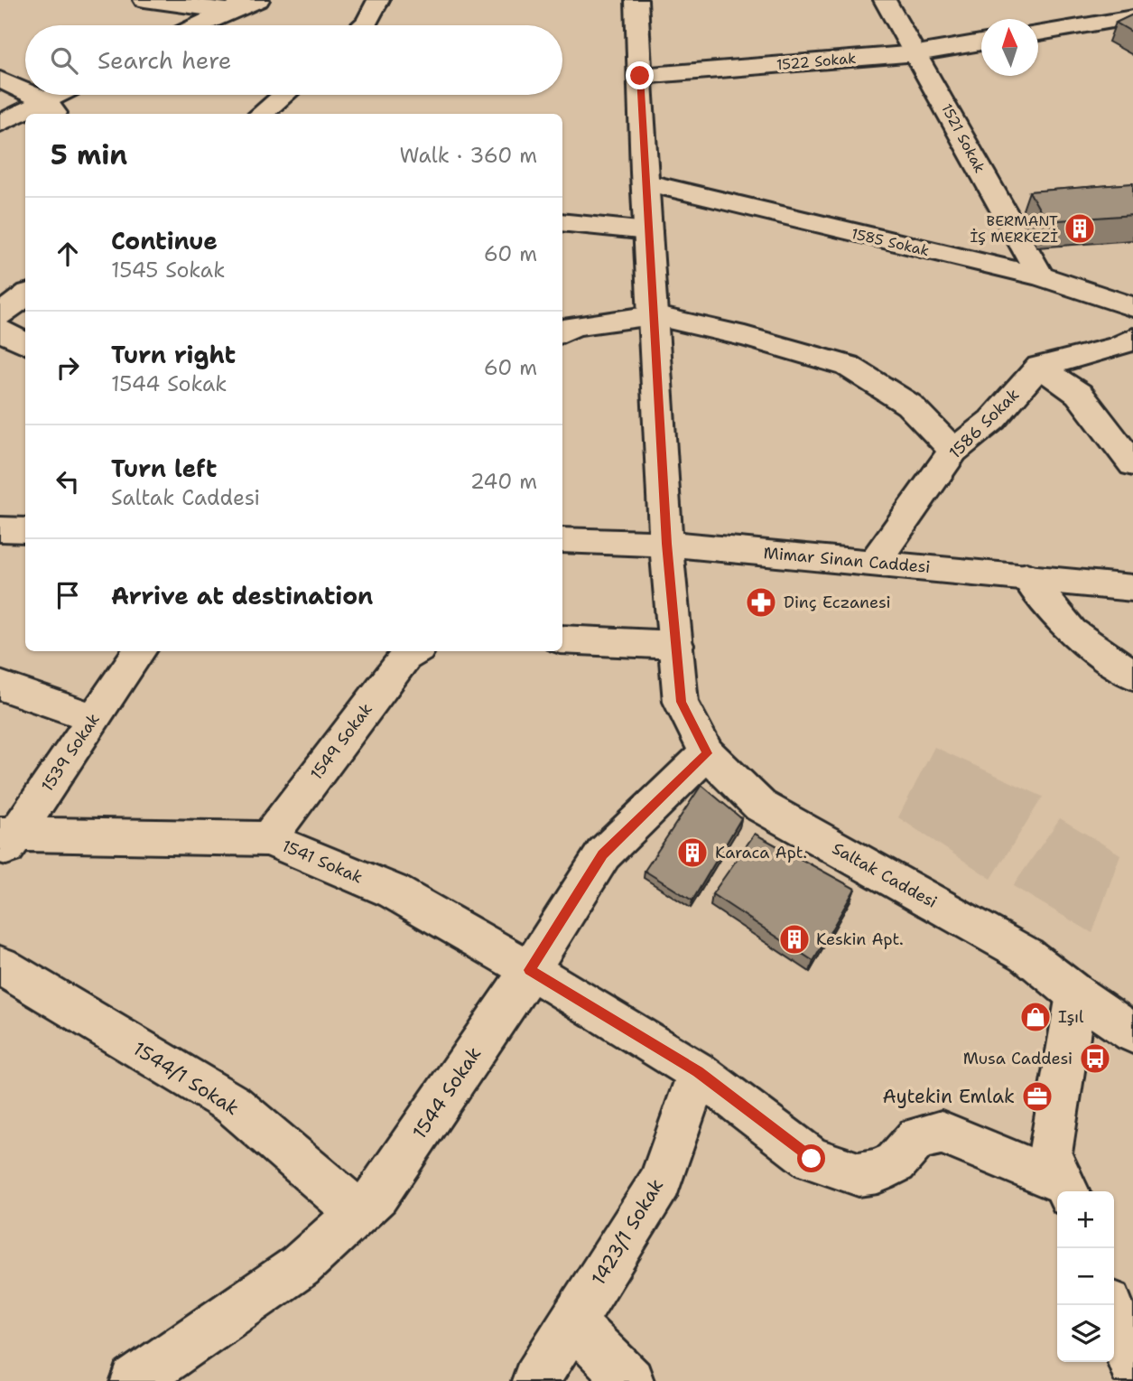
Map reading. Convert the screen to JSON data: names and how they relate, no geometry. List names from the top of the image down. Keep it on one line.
{"streets":{"street":["1522 Sokak","1521 Sokak","1585 Sokak","1586 Sokak","Mimar Sinan Caddesi","1549 Sokak","1539 Sokak","1541 Sokak","Saltak Caddesi","1544/1 Sokak","1544 Sokak","1423/1 Sokak"]},"crossings":[["1522 Sokak","1521 Sokak"],["1522 Sokak","Saltak Caddesi"],["1521 Sokak","1585 Sokak"],["1585 Sokak","Saltak Caddesi"],["1586 Sokak","Mimar Sinan Caddesi"],["Mimar Sinan Caddesi","Saltak Caddesi"],["1549 Sokak","1541 Sokak"],["1539 Sokak","1541 Sokak"],["1541 Sokak","1544 Sokak"],["1541 Sokak","1423/1 Sokak"],["Saltak Caddesi","1544 Sokak"],["1544/1 Sokak","1544 Sokak"]],"places":{"building":["BERMANT İŞ MERKEZİ","Karaca Apt.","Keskin Apt."],"pharmacy":["Dinç Eczanesi"],"shop":["Işıl"],"bus stop":["Musa Caddesi"],"office":["Aytekin Emlak"]},"north":"top","page":{"search":"Search here","heading":["5 min","Walk · 360 m"],"list":[["Continue","1545 Sokak","60 m"],["Turn right","1544 Sokak","60 m"],["Turn left","Saltak Caddesi","240 m"],"Arrive at destination"],"map_buttons":["+","−"]}}
